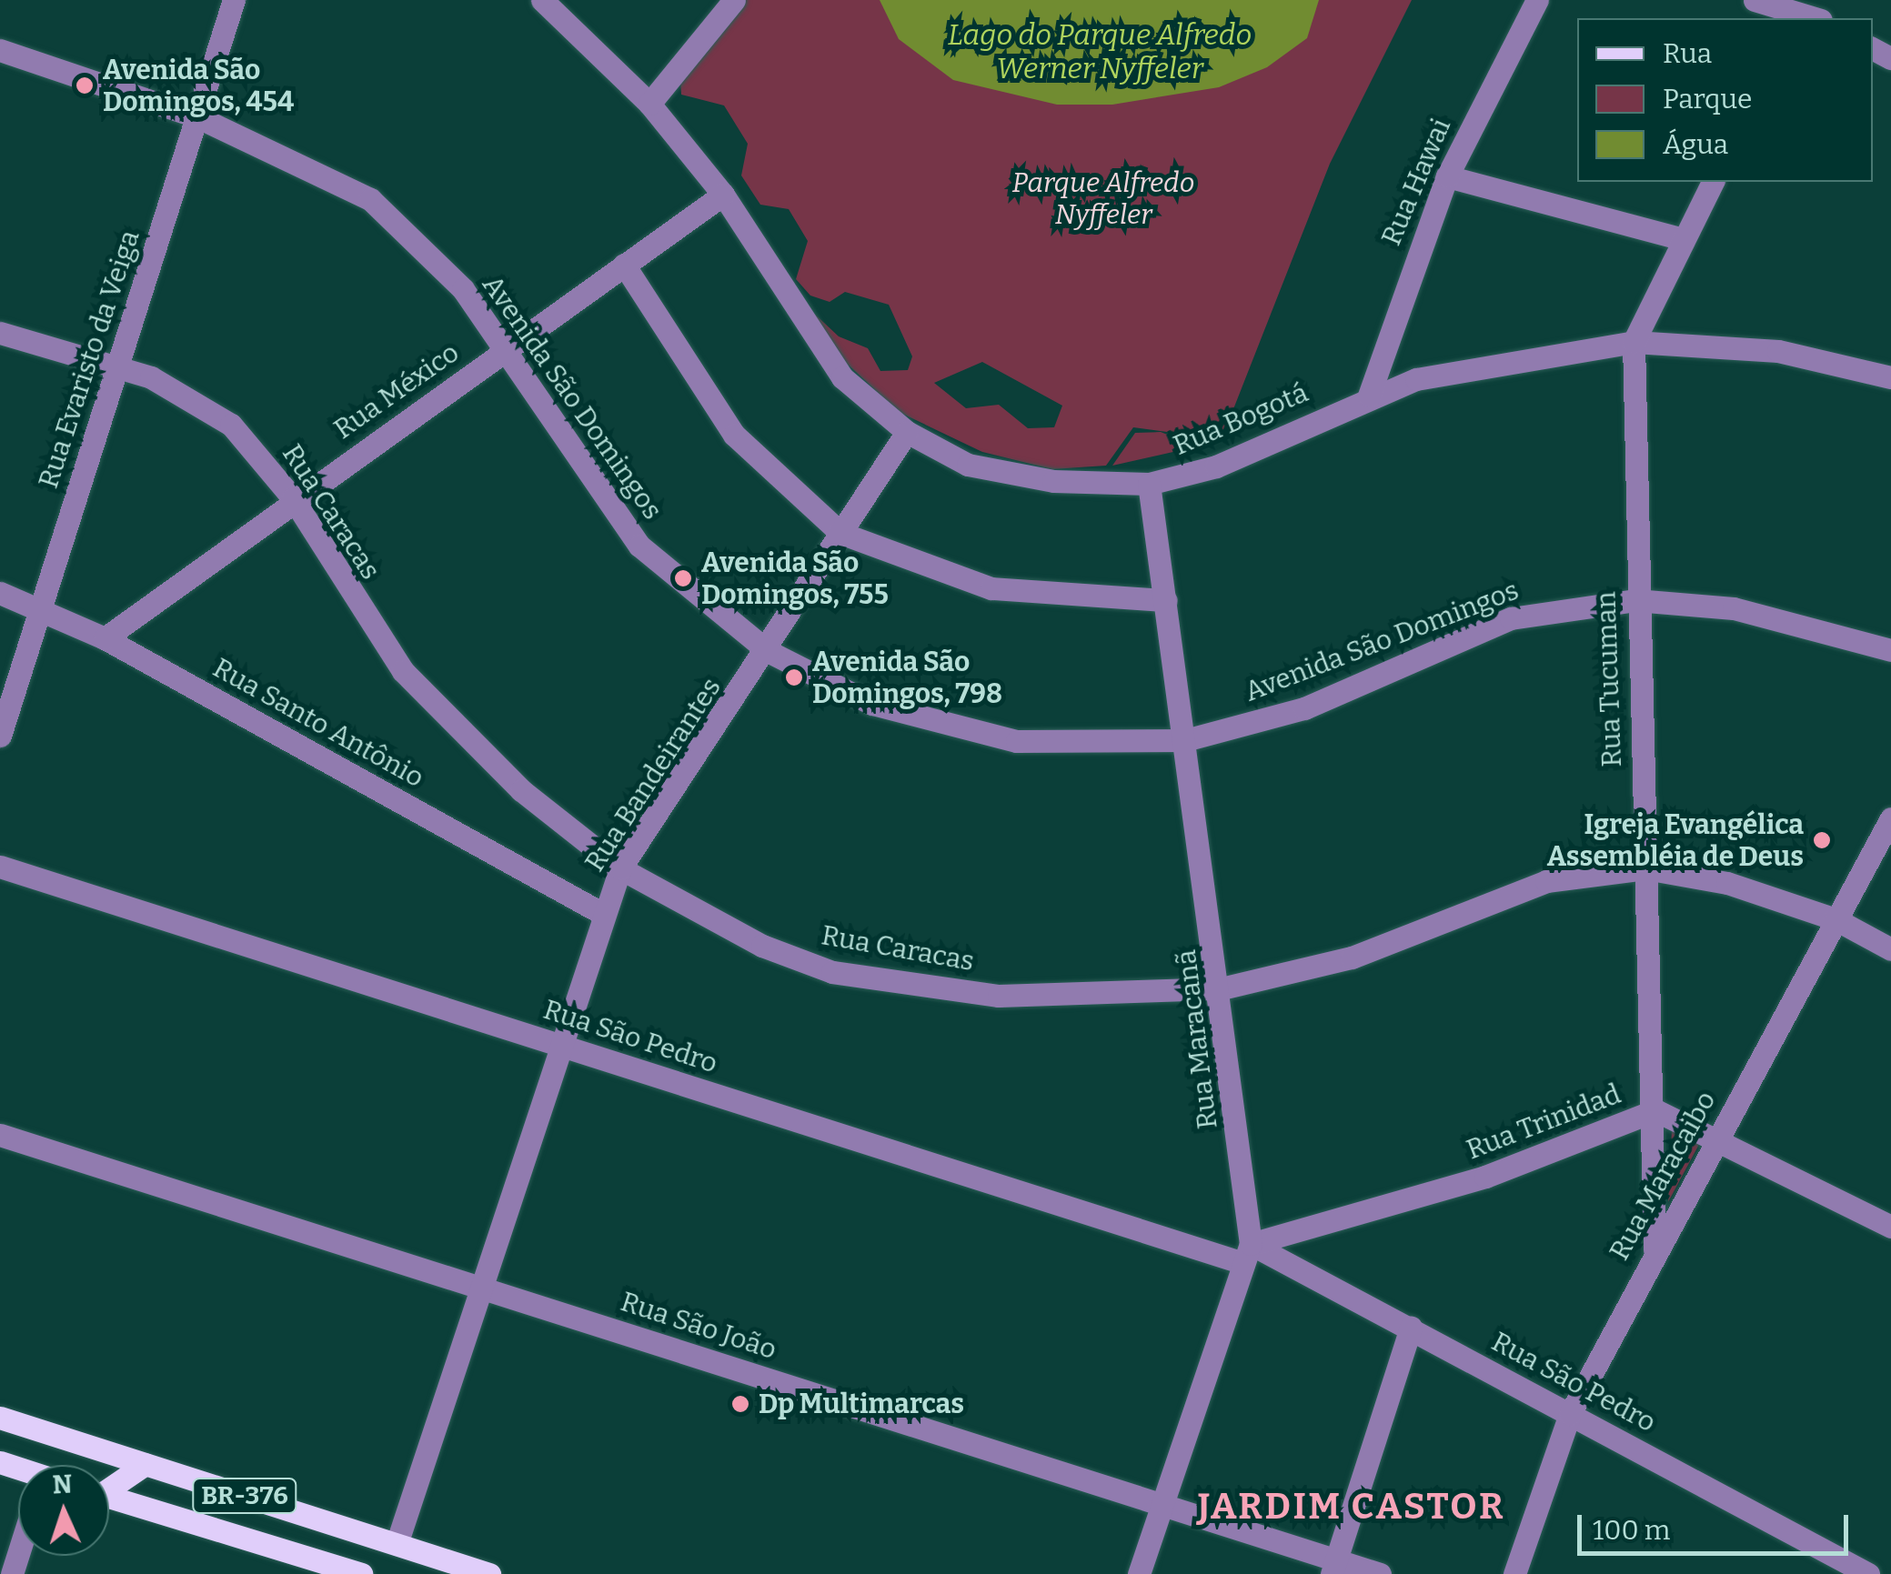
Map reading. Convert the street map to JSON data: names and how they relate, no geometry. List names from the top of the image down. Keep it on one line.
{"streets":{"main road":["BR-376"],"street":["Rua Hawai","Rua Evaristo da Veiga","Rua México","Avenida São Domingos","Rua Bogotá","Rua Caracas","Rua Tucuman","Rua Santo Antônio","Rua Bandeirantes","Rua São Pedro","Rua Maracanã","Rua Trinidad","Rua Maracaibo","Rua São João"]},"crossings":[["Rua Hawai","Rua Bogotá"],["Rua Evaristo da Veiga","Avenida São Domingos"],["Rua Evaristo da Veiga","Rua Caracas"],["Rua Evaristo da Veiga","Rua Santo Antônio"],["Rua México","Avenida São Domingos"],["Rua México","Rua Bogotá"],["Rua México","Rua Caracas"],["Rua México","Rua Santo Antônio"],["Avenida São Domingos","Rua Tucuman"],["Avenida São Domingos","Rua Bandeirantes"],["Avenida São Domingos","Rua Maracanã"],["Rua Bogotá","Rua Tucuman"],["Rua Bogotá","Rua Bandeirantes"],["Rua Bogotá","Rua Maracanã"],["Rua Caracas","Rua Tucuman"],["Rua Caracas","Rua Bandeirantes"],["Rua Caracas","Rua Maracanã"],["Rua Caracas","Rua Maracaibo"],["Rua Tucuman","Rua Trinidad"],["Rua Tucuman","Rua Maracaibo"],["Rua Santo Antônio","Rua Bandeirantes"],["Rua Bandeirantes","Rua São Pedro"],["Rua Bandeirantes","Rua São João"],["Rua Bandeirantes","BR-376"],["Rua São Pedro","Rua Maracanã"],["Rua São Pedro","Rua Trinidad"],["Rua São Pedro","Rua Maracaibo"],["Rua Maracanã","Rua Trinidad"],["Rua Maracanã","Rua São João"],["Rua Trinidad","Rua Maracaibo"]],"districts":["JARDIM CASTOR"],"water":["Lago do Parque Alfredo Werner Nyffeler"],"parks":["Parque Alfredo Nyffeler"],"places":["Avenida São Domingos, 454","Avenida São Domingos, 755","Avenida São Domingos, 798","Igreja Evangélica Assembléia de Deus","Dp Multimarcas"],"legend":["Rua","Parque","Água"],"scale_bar":"100 m","north":"top"}
